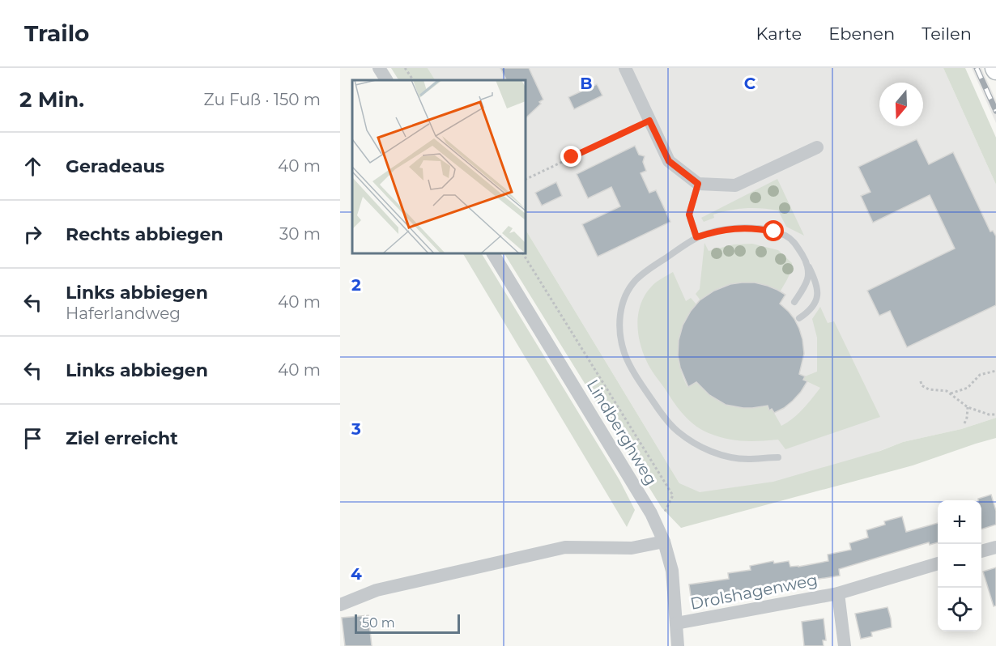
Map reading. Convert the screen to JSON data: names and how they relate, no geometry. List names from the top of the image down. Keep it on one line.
{"streets":{"street":["Lindberghweg","Drolshagenweg"]},"crossings":[["Lindberghweg","Drolshagenweg"]],"scale_bar":"50 m","north":"bottom","page":{"header":"Trailo","nav":["Karte","Ebenen","Teilen"],"heading":["2 Min.","Zu Fuß · 150 m"],"list":[["Geradeaus","40 m"],["Rechts abbiegen","30 m"],["Links abbiegen","Haferlandweg","40 m"],["Links abbiegen","40 m"],"Ziel erreicht"],"map_buttons":["+","−"],"scale":"50 m"},"grid":{"columns":["B","C"],"rows":["2","3","4"]}}
